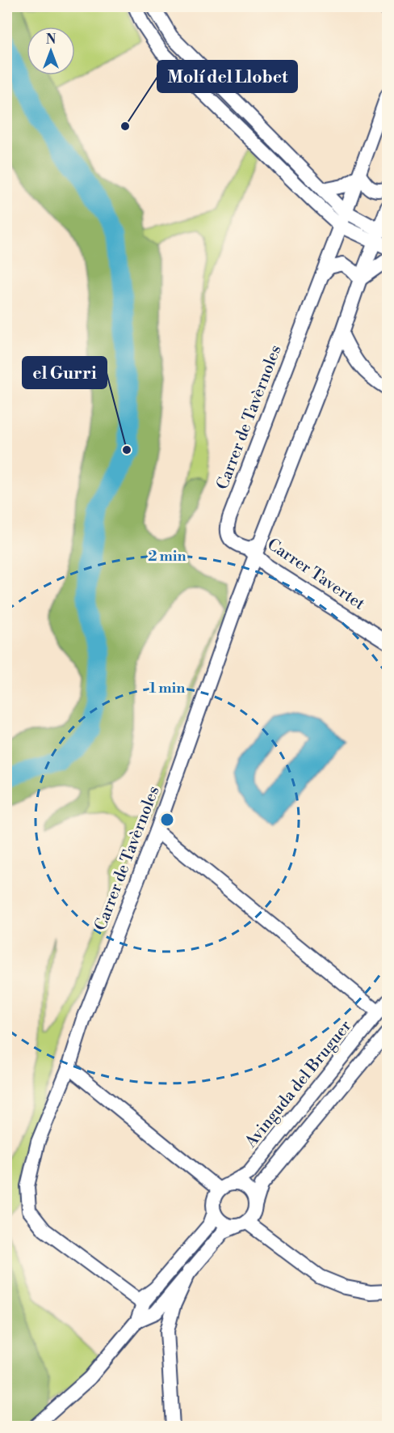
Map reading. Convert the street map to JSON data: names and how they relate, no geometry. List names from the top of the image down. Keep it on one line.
{"streets":{"street":["Carrer de Tavèrnoles","Carrer Tavertet","Avinguda del Bruguer"]},"crossings":[["Carrer de Tavèrnoles","Carrer Tavertet"]],"places":["Molí del Llobet","el Gurri"],"north":"top","rings":["2 min","1 min"]}
